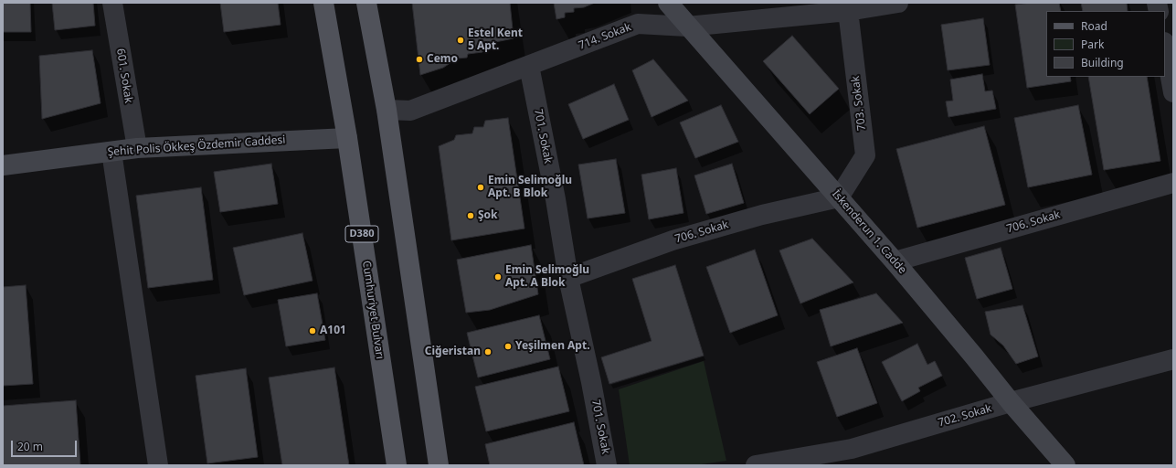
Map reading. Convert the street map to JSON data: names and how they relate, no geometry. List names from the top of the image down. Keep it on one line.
{"streets":{"main road":["D380","Cumhuriyet Bulvarı"],"street":["714. Sokak","601. Sokak","703. Sokak","701. Sokak","Şehit Polis Ökkeş Özdemir Caddesi","706. Sokak","İskenderun 1. Cadde","702. Sokak"]},"crossings":[["714. Sokak","703. Sokak"],["714. Sokak","701. Sokak"],["714. Sokak","İskenderun 1. Cadde"],["601. Sokak","Şehit Polis Ökkeş Özdemir Caddesi"],["703. Sokak","706. Sokak"],["703. Sokak","İskenderun 1. Cadde"],["701. Sokak","706. Sokak"],["Şehit Polis Ökkeş Özdemir Caddesi","Cumhuriyet Bulvarı"],["706. Sokak","İskenderun 1. Cadde"],["İskenderun 1. Cadde","702. Sokak"]],"places":["Estel Kent 5 Apt.","Cemo","Emin Selimoğlu Apt. B Blok","Şok","Emin Selimoğlu Apt. A Blok","A101","Yeşilmen Apt.","Ciğeristan"],"legend":["Road","Park","Building"],"scale_bar":"20 m"}
